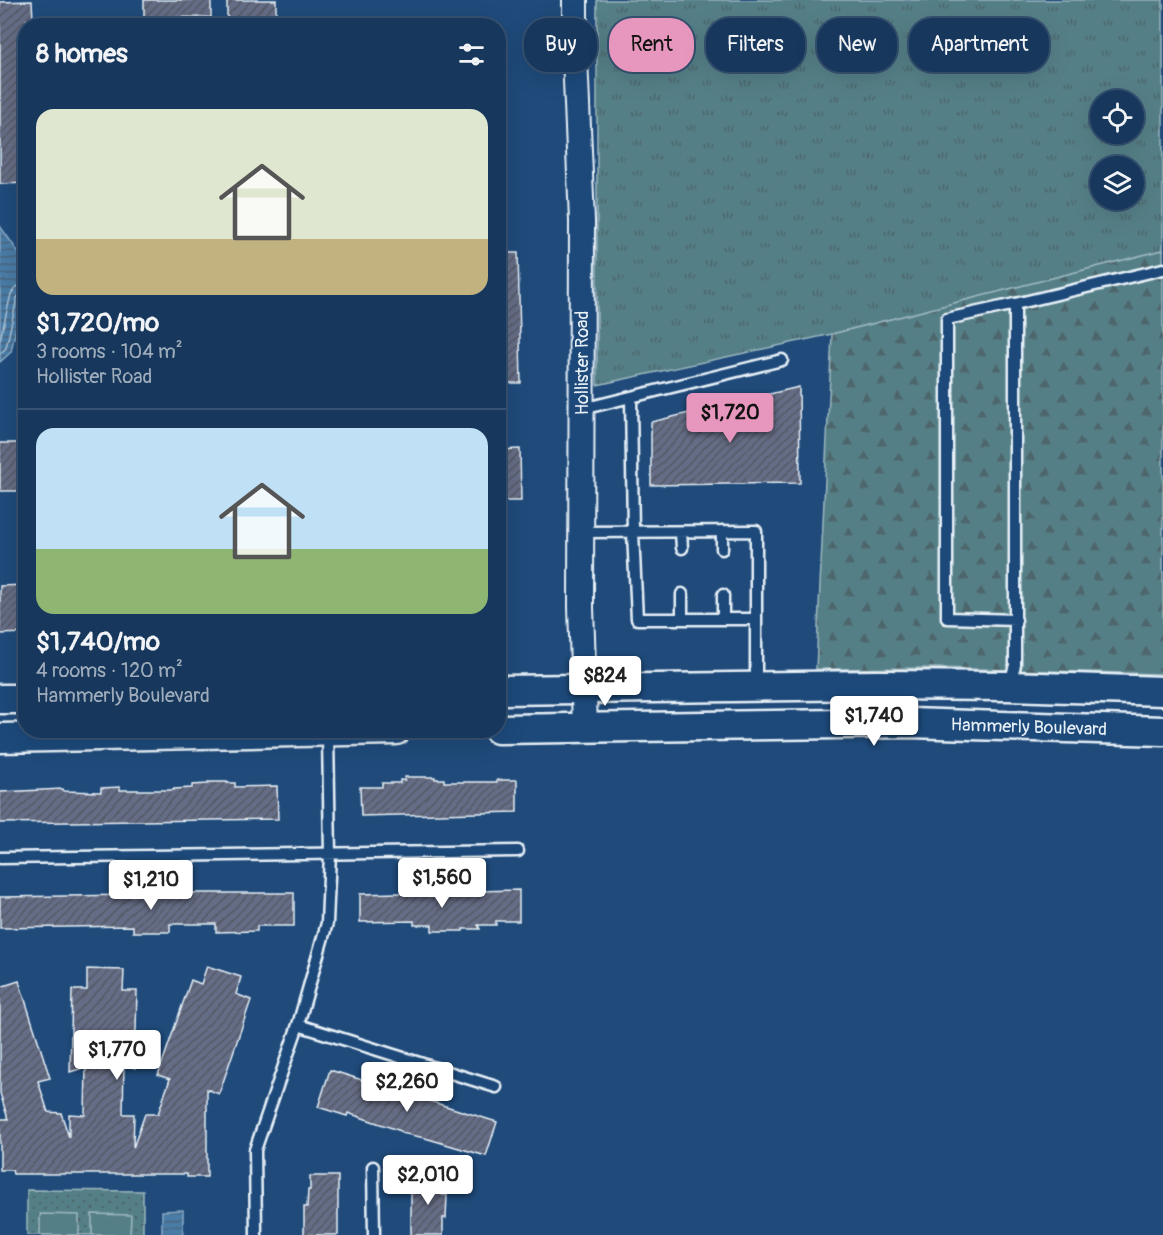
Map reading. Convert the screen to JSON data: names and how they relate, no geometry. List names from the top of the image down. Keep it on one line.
{"streets":{"main road":["Hammerly Boulevard"],"street":["Hollister Road"]},"crossings":[["Hollister Road","Hammerly Boulevard"]],"page":{"chip":["Buy","Rent","Filters","New","Apartment"],"heading":"8 homes","list":[{"name":"$1,720/mo","note":"3 rooms · 104 m² · Hollister Road"},{"name":"$1,740/mo","note":"4 rooms · 120 m² · Hammerly Boulevard"}],"price":["$1,720","$824","$1,740","$1,560","$1,210","$1,770","$2,260","$2,010"]}}
